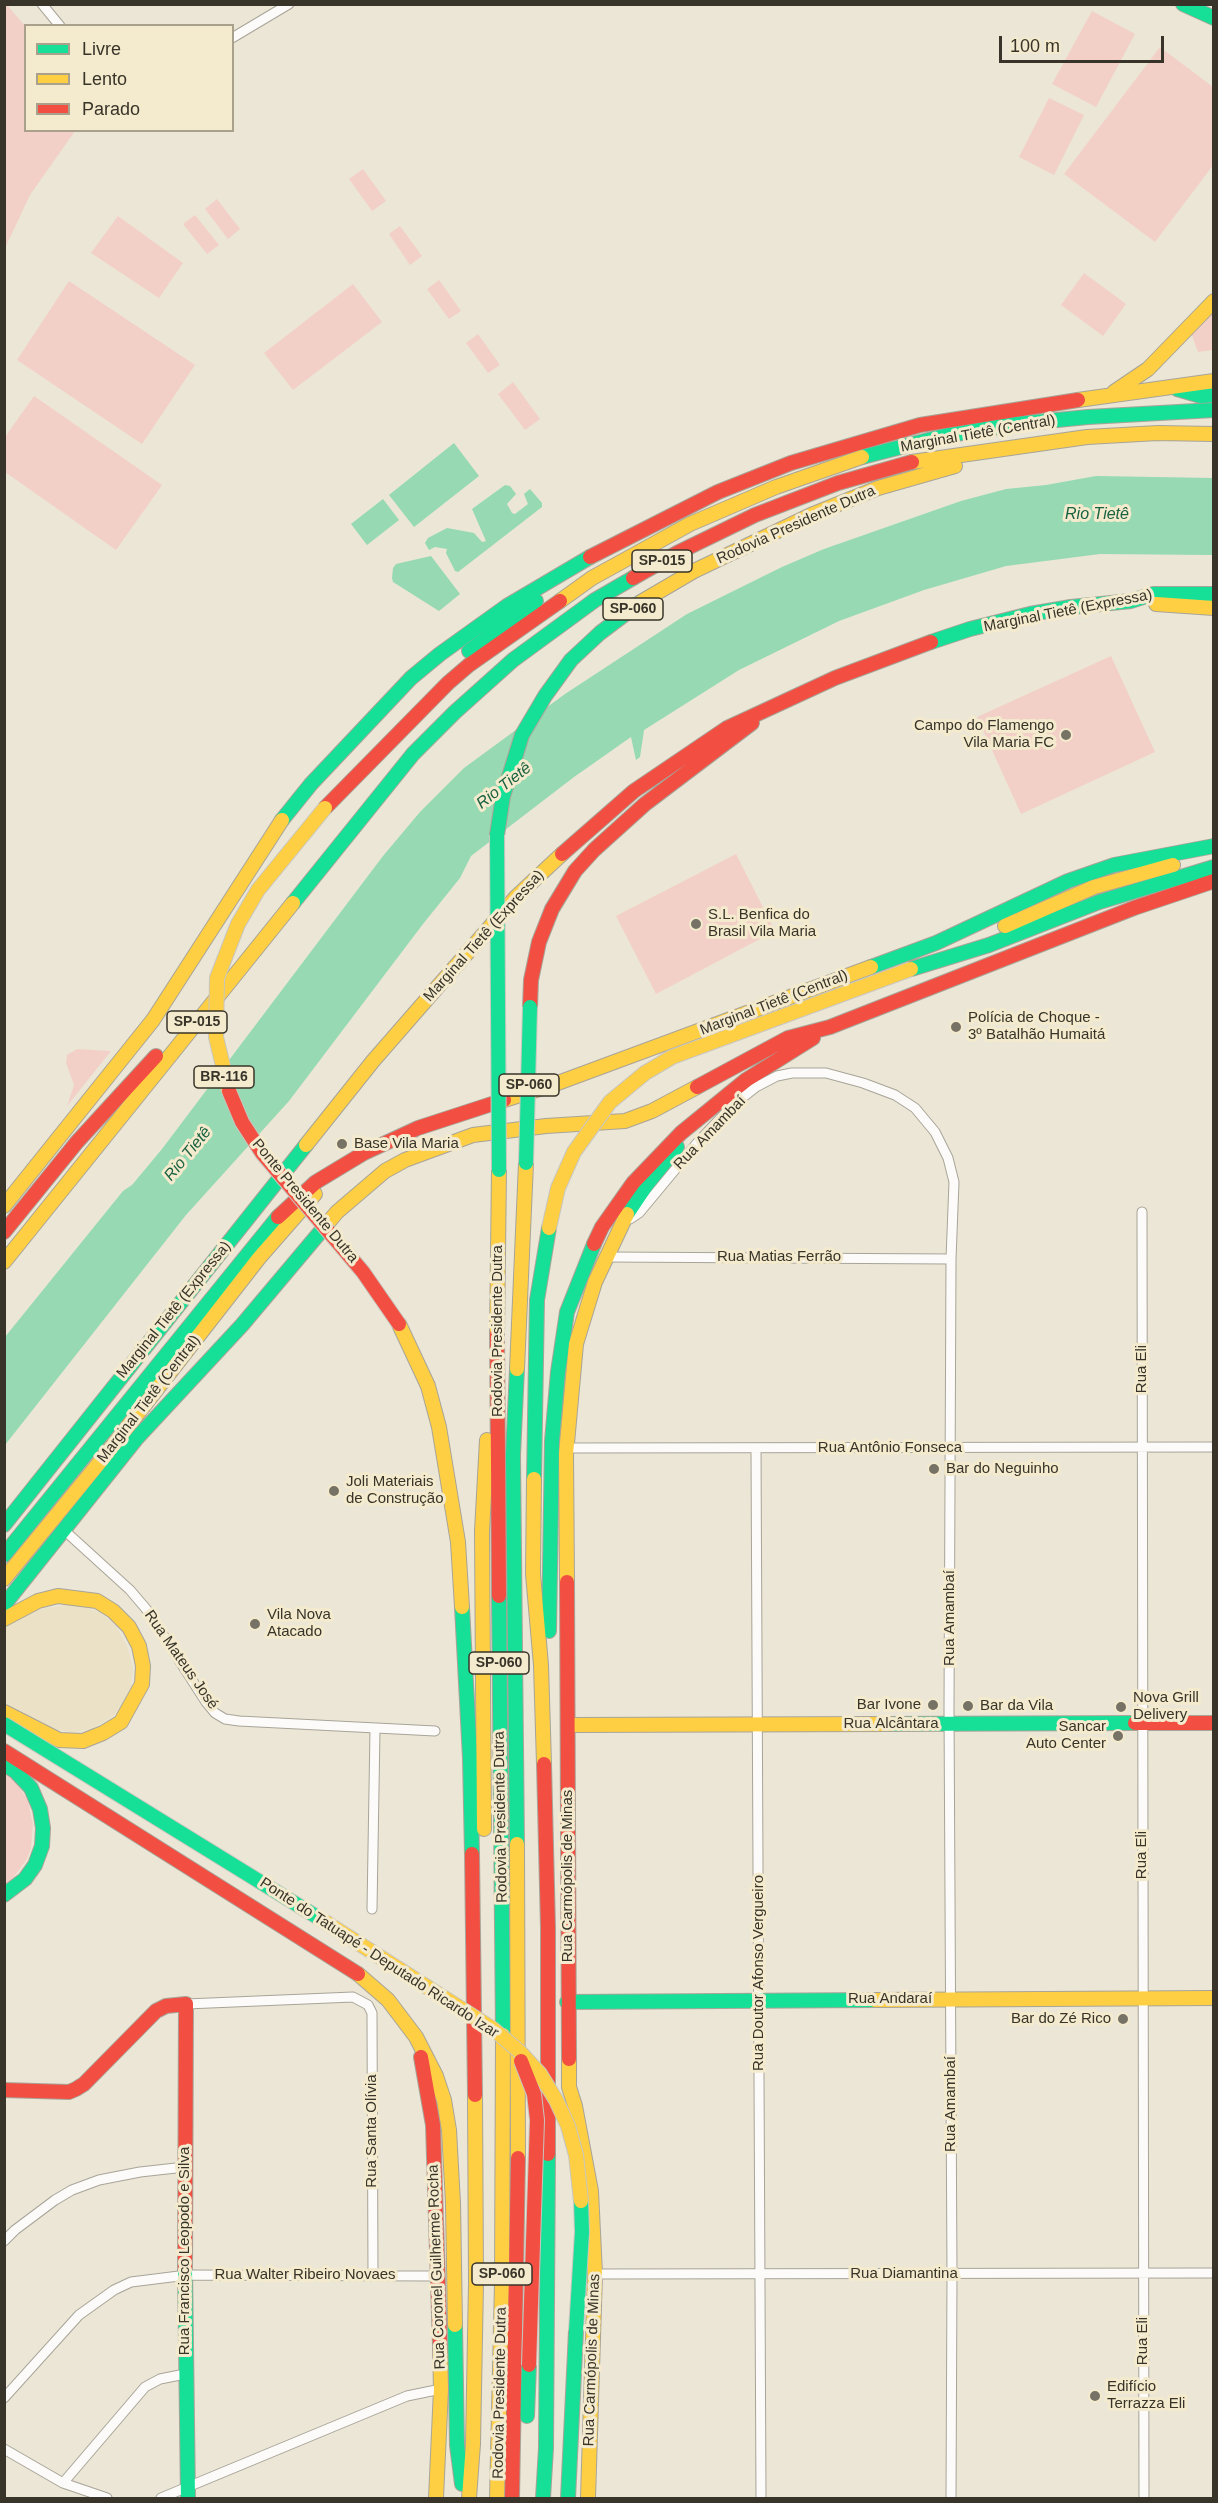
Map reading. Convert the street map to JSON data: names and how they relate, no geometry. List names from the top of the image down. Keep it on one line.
{"streets":{"main road":["Marginal Tietê (Central)","Rodovia Presidente Dutra","SP-015","SP-060","Marginal Tietê (Expressa)","BR-116","Rua Amambaí","Ponte Presidente Dutra","Rua Alcântara","Rua Carmópolis de Minas","Ponte do Tatuapé - Deputado Ricardo Izar","Rua Andaraí","Rua Francisco Leopodo e Silva","Rua Coronel Guilherme Rocha"],"street":["Rua Matias Ferrão","Rua Eli","Rua Antônio Fonseca","Rua Mateus José","Rua Doutor Afonso Vergueiro","Rua Santa Olívia","Rua Diamantina","Rua Walter Ribeiro Novaes"]},"crossings":[["Marginal Tietê (Central)","Ponte Presidente Dutra"],["Rodovia Presidente Dutra","SP-015"],["Rodovia Presidente Dutra","Marginal Tietê (Expressa)"],["Rodovia Presidente Dutra","Ponte Presidente Dutra"],["Rua Amambaí","Rua Matias Ferrão"],["Rua Amambaí","Rua Antônio Fonseca"],["Rua Amambaí","Rua Alcântara"],["Rua Amambaí","Rua Carmópolis de Minas"],["Rua Amambaí","Rua Andaraí"],["Rua Amambaí","Rua Diamantina"],["Rua Matias Ferrão","Rua Carmópolis de Minas"],["Rua Eli","Rua Antônio Fonseca"],["Rua Eli","Rua Alcântara"],["Rua Eli","Rua Andaraí"],["Rua Eli","Rua Diamantina"],["Rua Antônio Fonseca","Rua Carmópolis de Minas"],["Rua Antônio Fonseca","Rua Doutor Afonso Vergueiro"],["Rua Alcântara","Rua Carmópolis de Minas"],["Rua Alcântara","Rua Doutor Afonso Vergueiro"],["Rua Carmópolis de Minas","Rua Andaraí"],["Rua Carmópolis de Minas","Rua Diamantina"],["Ponte do Tatuapé - Deputado Ricardo Izar","Rua Coronel Guilherme Rocha"],["Rua Doutor Afonso Vergueiro","Rua Andaraí"],["Rua Doutor Afonso Vergueiro","Rua Diamantina"],["Rua Santa Olívia","Rua Francisco Leopodo e Silva"],["Rua Santa Olívia","Rua Walter Ribeiro Novaes"],["Rua Francisco Leopodo e Silva","Rua Walter Ribeiro Novaes"],["Rua Coronel Guilherme Rocha","Rua Walter Ribeiro Novaes"]],"water":["Rio Tietê"],"places":["Campo do Flamengo Vila Maria FC","S.L. Benfica do Brasil Vila Maria","Polícia de Choque - 3º Batalhão Humaitá","Base Vila Maria","Bar do Neguinho","Joli Materiais de Construção","Vila Nova Atacado","Bar Ivone","Bar da Vila","Nova Grill Delivery","Sancar Auto Center","Bar do Zé Rico","Edifício Terrazza Eli"],"legend":["Livre","Lento","Parado"],"scale_bar":"100 m"}
